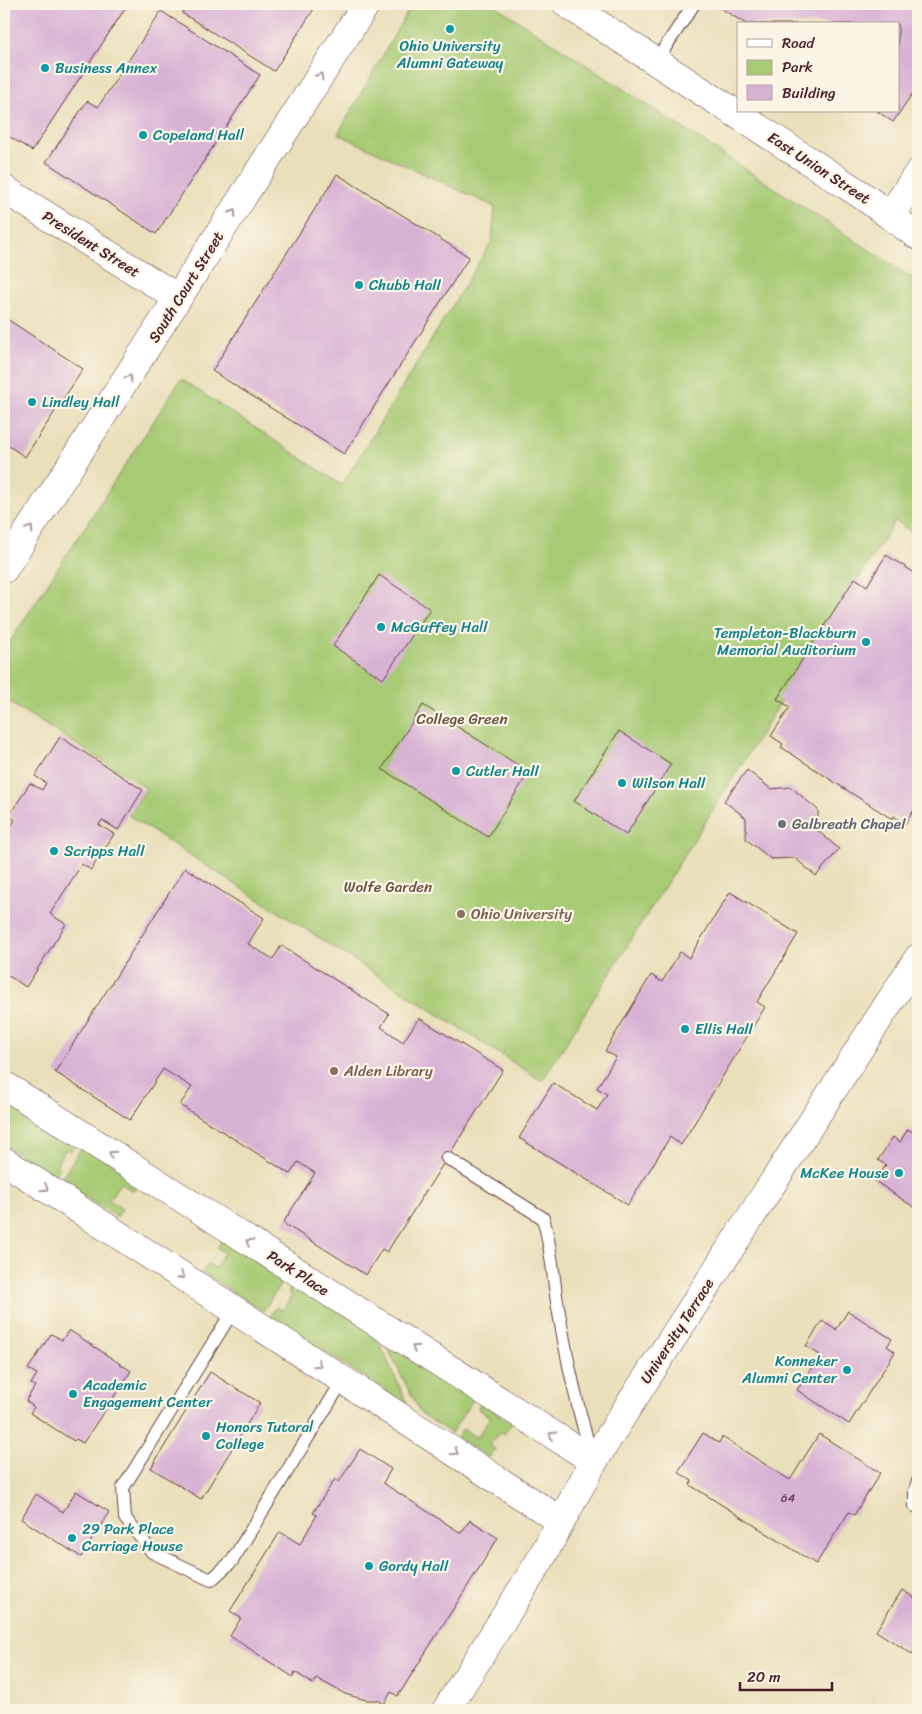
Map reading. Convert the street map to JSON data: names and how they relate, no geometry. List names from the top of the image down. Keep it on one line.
{"streets":{"street":["East Union Street","President Street","South Court Street","Park Place","University Terrace"]},"crossings":[["President Street","South Court Street"],["Park Place","University Terrace"]],"one_way":["South Court Street"],"parks":["College Green","Wolfe Garden"],"places":["Ohio University Alumni Gateway","Business Annex","Copeland Hall","Chubb Hall","Lindley Hall","McGuffey Hall","Templeton-Blackburn Memorial Auditorium","Cutler Hall","Wilson Hall","Galbreath Chapel","Scripps Hall","Ohio University","Ellis Hall","Alden Library","McKee House","Konneker Alumni Center","Academic Engagement Center","Honors Tutoral College","29 Park Place Carriage House","Gordy Hall"],"house_numbers":["64"],"legend":["Road","Park","Building"],"scale_bar":"20 m"}
